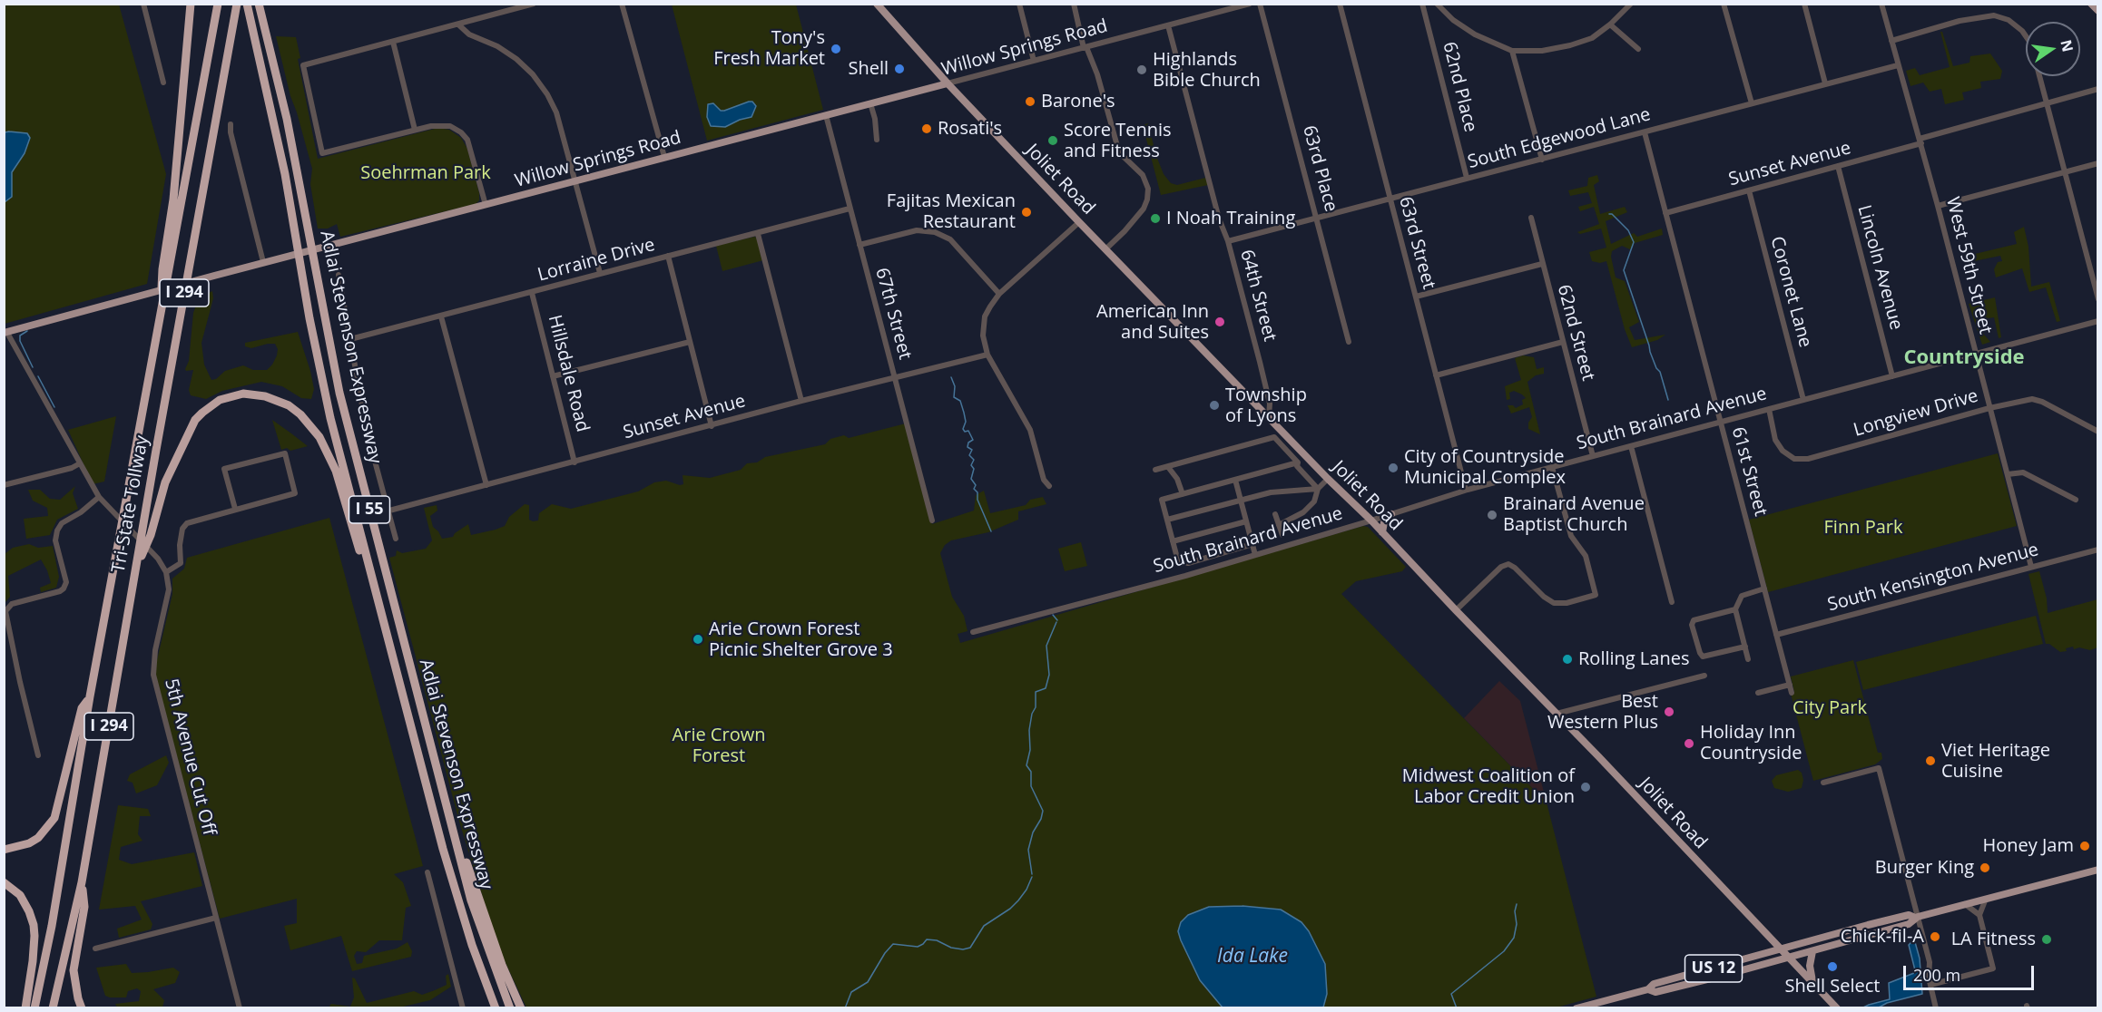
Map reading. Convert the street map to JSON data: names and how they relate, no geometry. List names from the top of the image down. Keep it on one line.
{"streets":{"highway":["I 294","Adlai Stevenson Expressway","Tri-State Tollway","I 55"],"main road":["Willow Springs Road","Joliet Road","US 12"],"street":["62nd Place","South Edgewood Lane","Sunset Avenue","63rd Place","63rd Street","Lorraine Drive","West 59th Street","Lincoln Avenue","Coronet Lane","64th Street","67th Street","62nd Street","Hillsdale Road","Longview Drive","South Brainard Avenue","61st Street","South Kensington Avenue","5th Avenue Cut Off"]},"crossings":[["Willow Springs Road","Joliet Road"],["Willow Springs Road","64th Street"],["Willow Springs Road","67th Street"],["62nd Place","South Edgewood Lane"],["South Edgewood Lane","63rd Place"],["South Edgewood Lane","63rd Street"],["South Edgewood Lane","West 59th Street"],["South Edgewood Lane","64th Street"],["South Edgewood Lane","61st Street"],["Sunset Avenue","West 59th Street"],["Sunset Avenue","Lincoln Avenue"],["Sunset Avenue","Coronet Lane"],["Sunset Avenue","67th Street"],["Sunset Avenue","Hillsdale Road"],["Sunset Avenue","61st Street"],["Joliet Road","64th Street"],["Joliet Road","South Brainard Avenue"],["Joliet Road","US 12"],["63rd Street","South Brainard Avenue"],["Lorraine Drive","67th Street"],["Lorraine Drive","Hillsdale Road"],["West 59th Street","Longview Drive"],["West 59th Street","South Brainard Avenue"],["West 59th Street","South Kensington Avenue"],["Lincoln Avenue","South Brainard Avenue"],["Coronet Lane","South Brainard Avenue"],["62nd Street","South Brainard Avenue"],["Longview Drive","South Brainard Avenue"],["South Brainard Avenue","61st Street"],["61st Street","South Kensington Avenue"]],"districts":["Countryside"],"water":["Ida Lake"],"parks":["Soehrman Park","Finn Park","City Park","Arie Crown Forest"],"places":["Tony's Fresh Market","Shell","Highlands Bible Church","Barone's","Rosati's","Score Tennis and Fitness","Fajitas Mexican Restaurant","I Noah Training","American Inn and Suites","Township of Lyons","City of Countryside Municipal Complex","Brainard Avenue Baptist Church","Arie Crown Forest Picnic Shelter Grove 3","Rolling Lanes","Best Western Plus","Holiday Inn Countryside","Viet Heritage Cuisine","Midwest Coalition of Labor Credit Union","Honey Jam","Burger King","Chick-fil-A","LA Fitness","Shell Select"],"scale_bar":"200 m","north":"right"}
